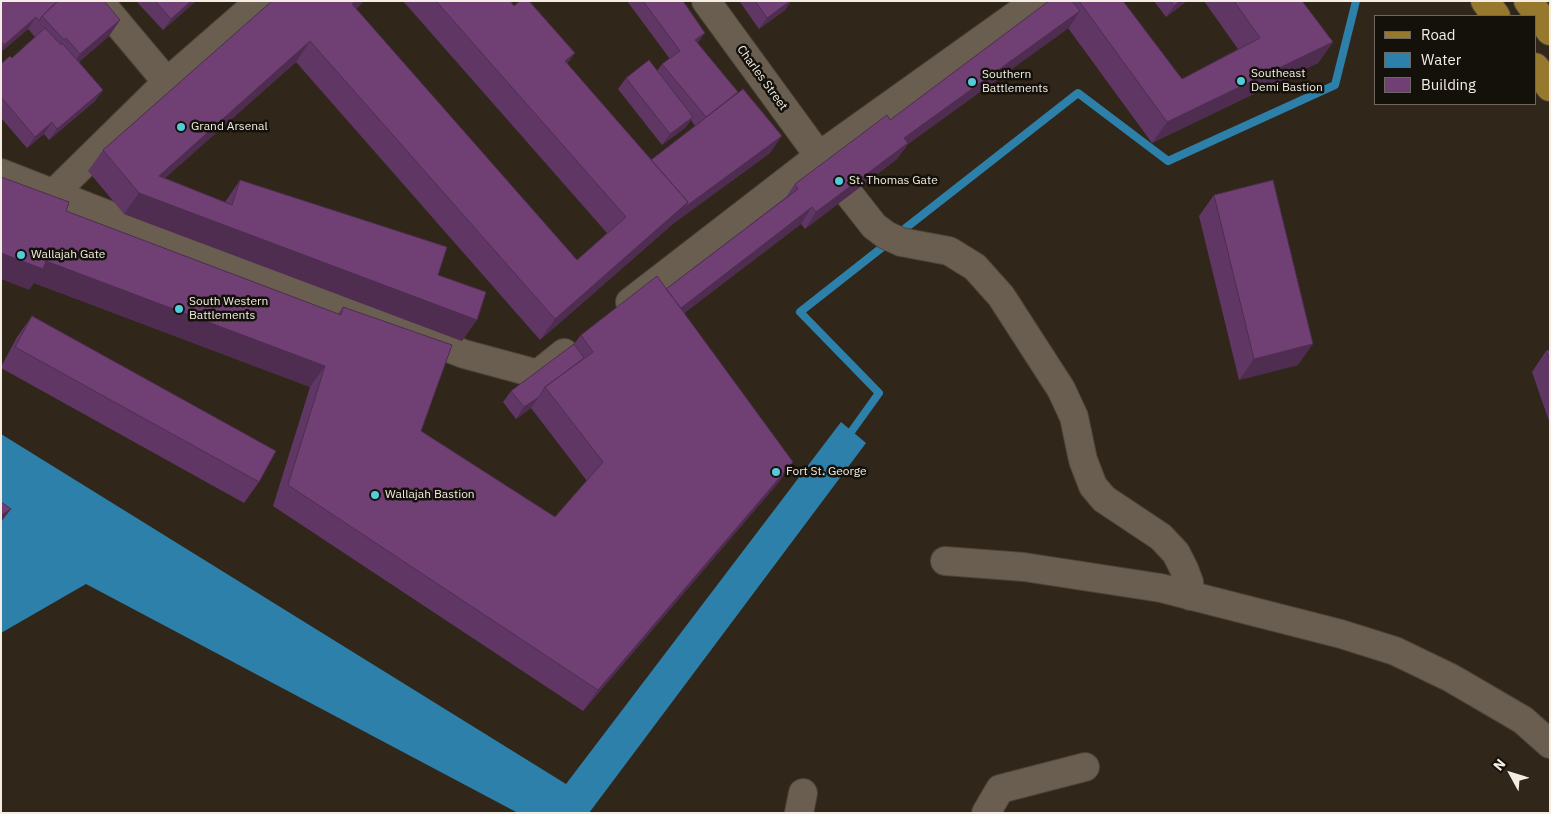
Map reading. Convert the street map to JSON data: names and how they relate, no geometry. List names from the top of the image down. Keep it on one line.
{"streets":{"street":["Charles Street"]},"places":["Southeast Demi Bastion","Southern Battlements","Grand Arsenal","St. Thomas Gate","Wallajah Gate","South Western Battlements","Fort St. George","Wallajah Bastion"],"legend":["Road","Water","Building"],"north":"top left"}
